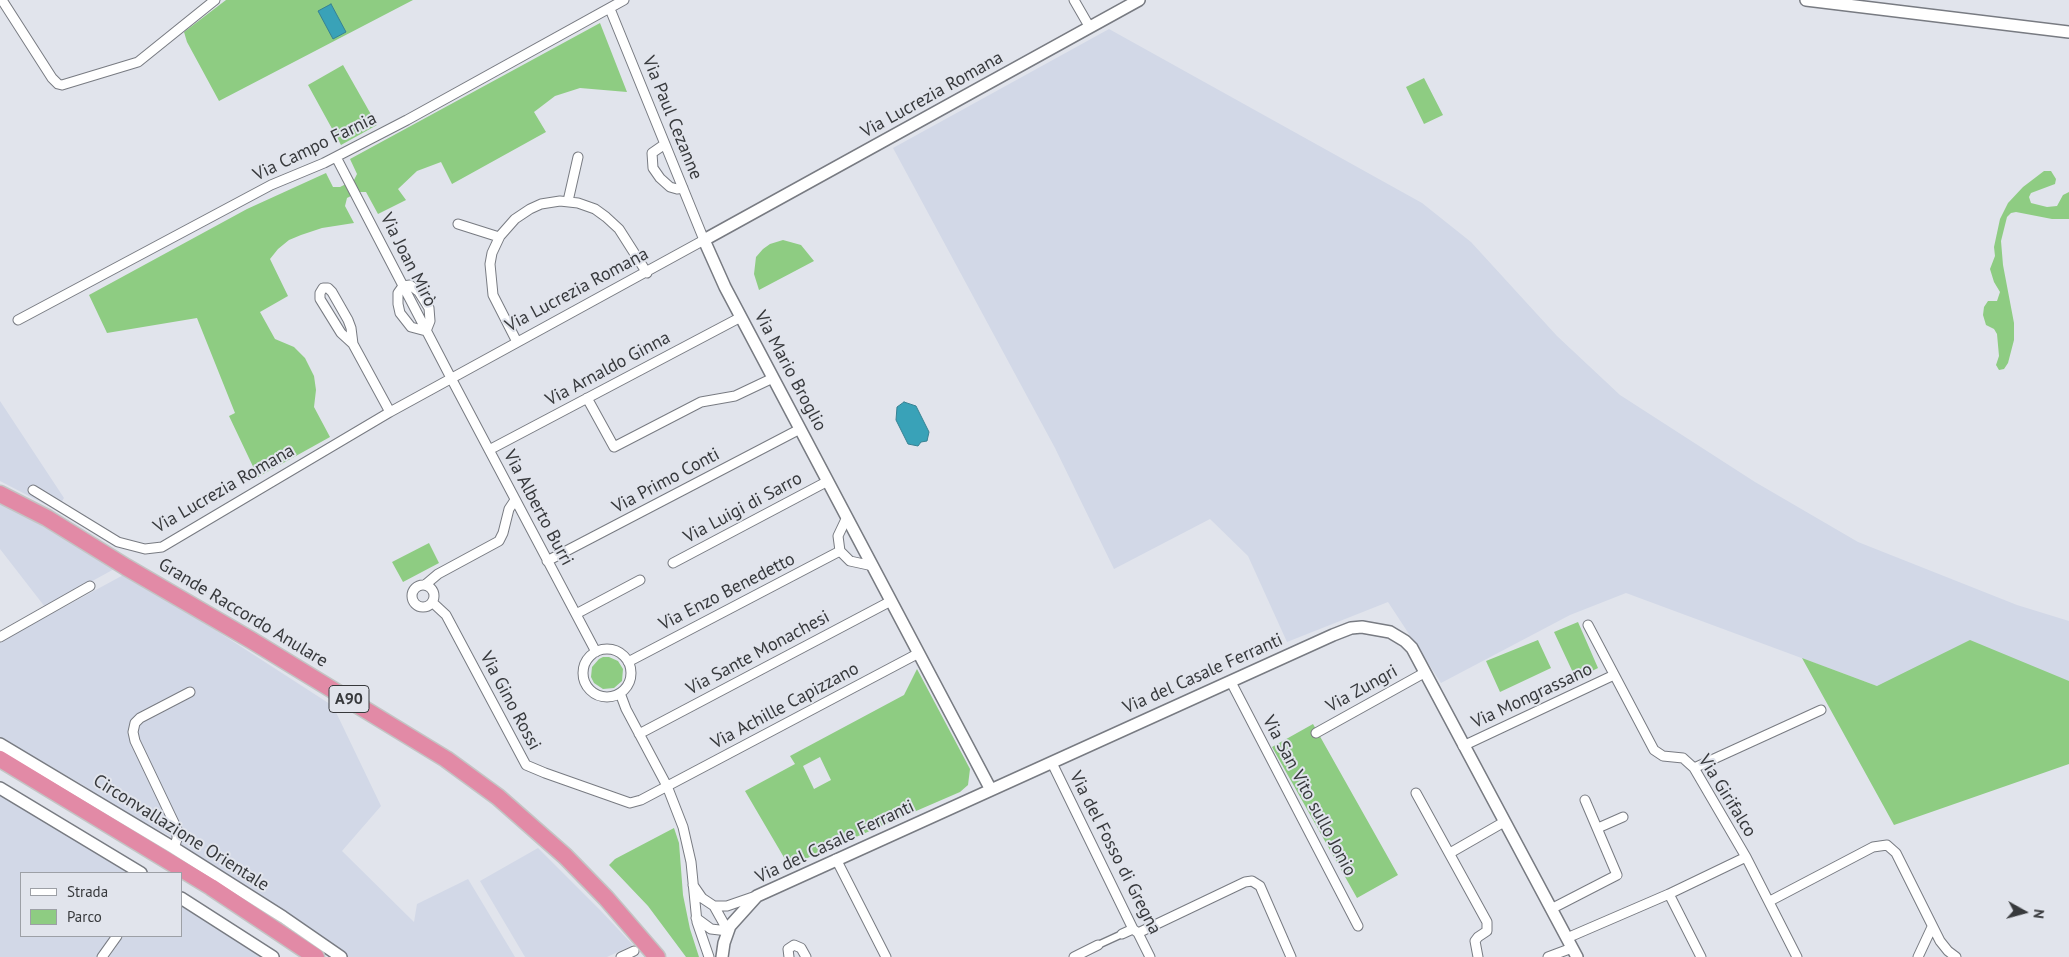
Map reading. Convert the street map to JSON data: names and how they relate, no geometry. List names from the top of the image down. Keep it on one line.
{"streets":{"highway":["Grande Raccordo Anulare","A90"],"street":["Via Lucrezia Romana","Via Paul Cezanne","Via Campo Farnia","Via Joan Mirò","Via Arnaldo Ginna","Via Mario Broglio","Via Primo Conti","Via Alberto Burri","Via Luigi di Sarro","Via Enzo Benedetto","Via Sante Monachesi","Via del Casale Ferranti","Via Zungri","Via Mongrassano","Via Gino Rossi","Via Achille Capizzano","Via San Vito sullo Jonio","Via Girifalco","Circonvallazione Orientale","Via del Fosso di Gregna"]},"crossings":[["Via Lucrezia Romana","Via Paul Cezanne"],["Via Lucrezia Romana","Via Joan Mirò"],["Via Lucrezia Romana","Via Mario Broglio"],["Via Lucrezia Romana","Via Alberto Burri"],["Via Paul Cezanne","Via Campo Farnia"],["Via Paul Cezanne","Via Mario Broglio"],["Via Campo Farnia","Via Joan Mirò"],["Via Joan Mirò","Via Alberto Burri"],["Via Arnaldo Ginna","Via Mario Broglio"],["Via Arnaldo Ginna","Via Alberto Burri"],["Via Mario Broglio","Via Primo Conti"],["Via Mario Broglio","Via Luigi di Sarro"],["Via Mario Broglio","Via Sante Monachesi"],["Via Mario Broglio","Via del Casale Ferranti"],["Via Mario Broglio","Via Achille Capizzano"],["Via Primo Conti","Via Alberto Burri"],["Via Alberto Burri","Via Enzo Benedetto"],["Via del Casale Ferranti","Via Zungri"],["Via del Casale Ferranti","Via Mongrassano"],["Via del Casale Ferranti","Via San Vito sullo Jonio"],["Via del Casale Ferranti","Via Girifalco"],["Via del Casale Ferranti","Via del Fosso di Gregna"],["Via Mongrassano","Via Girifalco"],["Via Gino Rossi","Via Achille Capizzano"]],"legend":["Strada","Parco"],"north":"right"}
